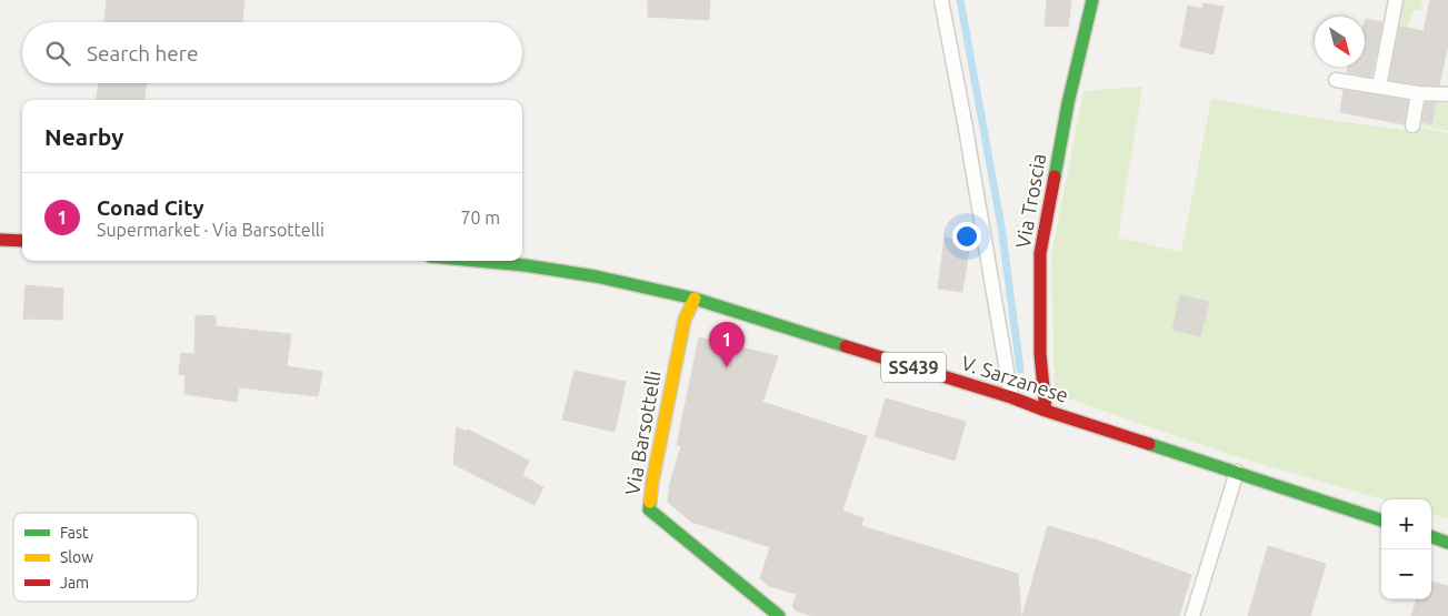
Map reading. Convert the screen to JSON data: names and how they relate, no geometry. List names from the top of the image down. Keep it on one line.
{"streets":{"main road":["Via Troscia","SS439","V. Sarzanese","Via Barsottelli"]},"crossings":[["Via Troscia","V. Sarzanese"],["V. Sarzanese","Via Barsottelli"]],"legend":["Fast","Slow","Jam"],"north":"bottom right","page":{"search":"Search here","heading":"Nearby","list":[{"mark":"1","name":"Conad City","note":"Supermarket · Via Barsottelli","value":"70 m"}],"pins":"1","map_buttons":["+","−"]}}
